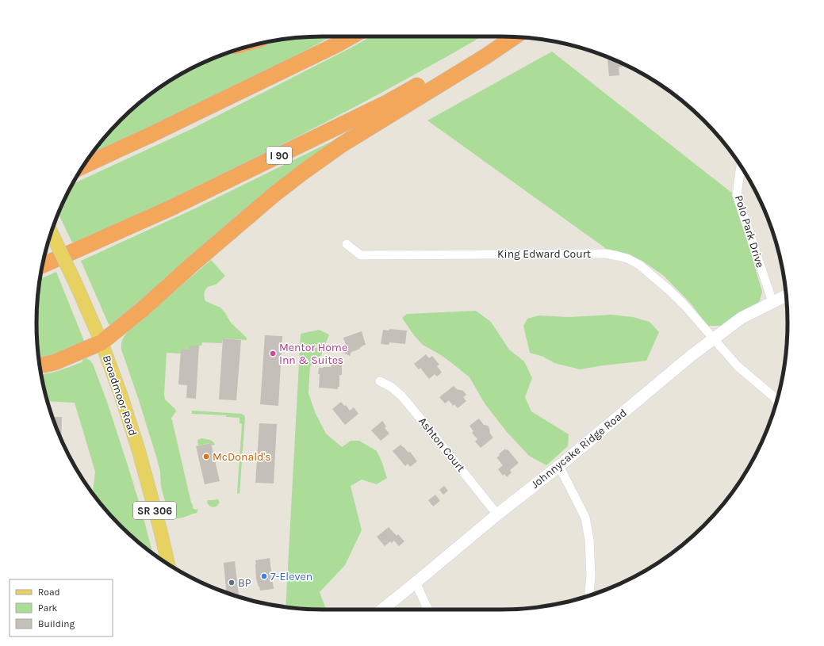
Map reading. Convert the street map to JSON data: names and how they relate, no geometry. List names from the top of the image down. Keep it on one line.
{"streets":{"highway":["I 90"],"main road":["Broadmoor Road","Johnnycake Ridge Road","SR 306"],"street":["Polo Park Drive","King Edward Court","Ashton Court"]},"crossings":[["Polo Park Drive","Johnnycake Ridge Road"],["King Edward Court","Johnnycake Ridge Road"],["Ashton Court","Johnnycake Ridge Road"]],"places":["Mentor Home Inn & Suites","McDonald's","7-Eleven","BP"],"legend":["Road","Park","Building"]}
